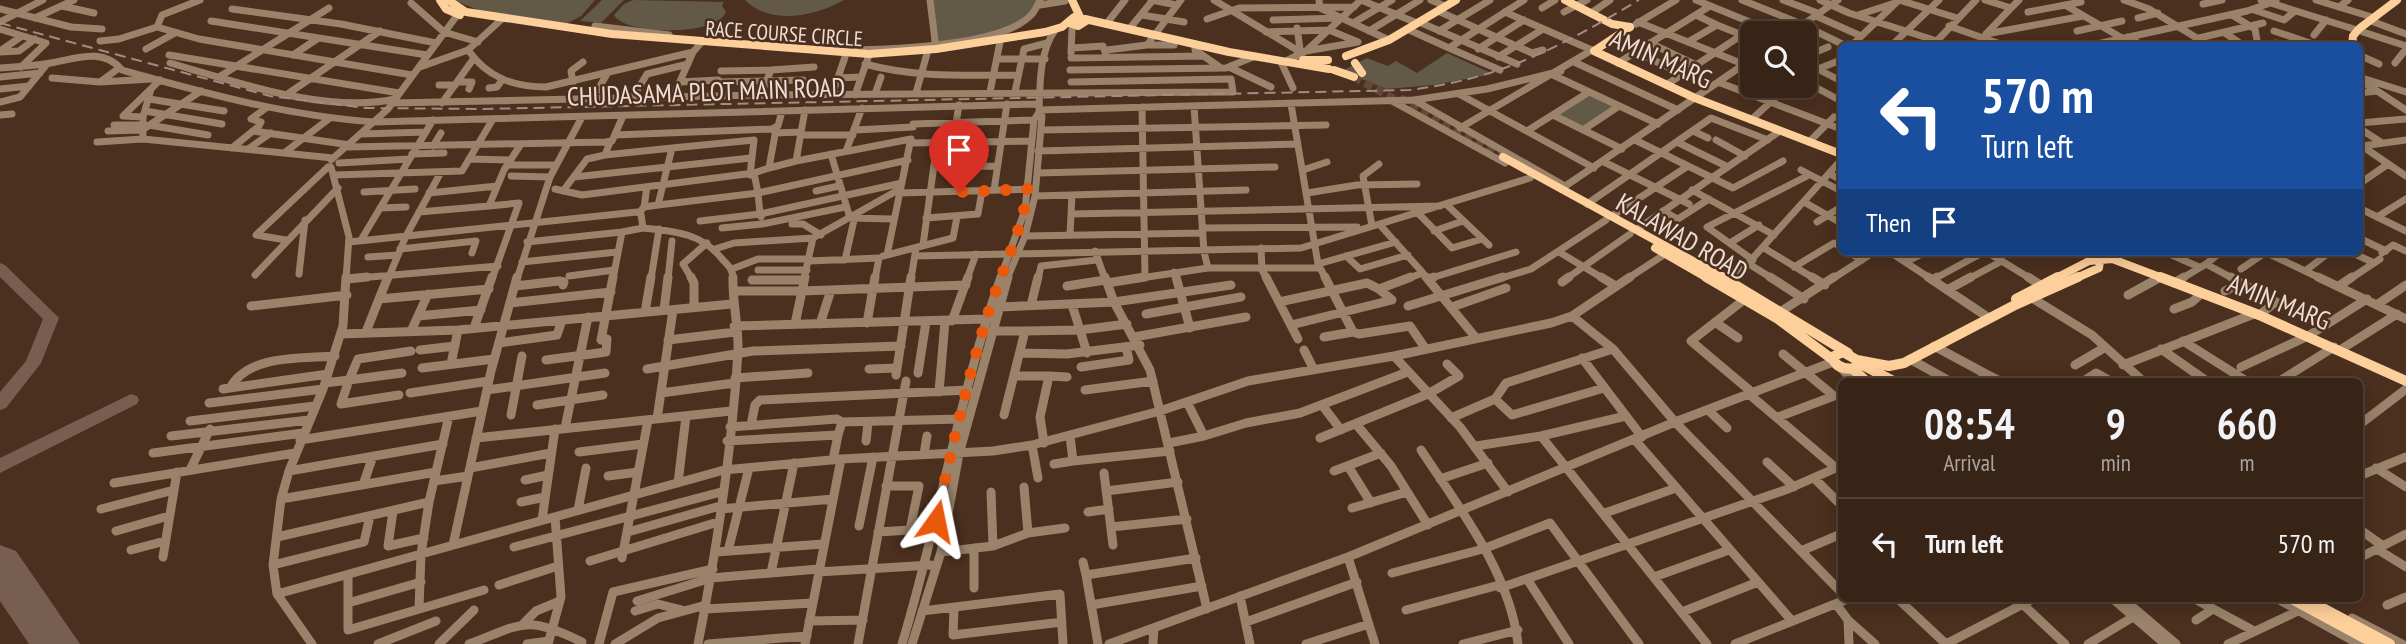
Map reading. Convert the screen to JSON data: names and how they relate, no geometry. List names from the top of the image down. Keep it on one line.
{"streets":{"main road":["RACE COURSE CIRCLE","AMIN MARG","KALAWAD ROAD"],"street":["CHUDASAMA PLOT MAIN ROAD"]},"page":{"turn":["570 m","Turn left"],"then":"Then","eta":["08:54","Arrival","9","min","660","m"],"list":[{"name":"Turn left","value":"570 m"}]}}
